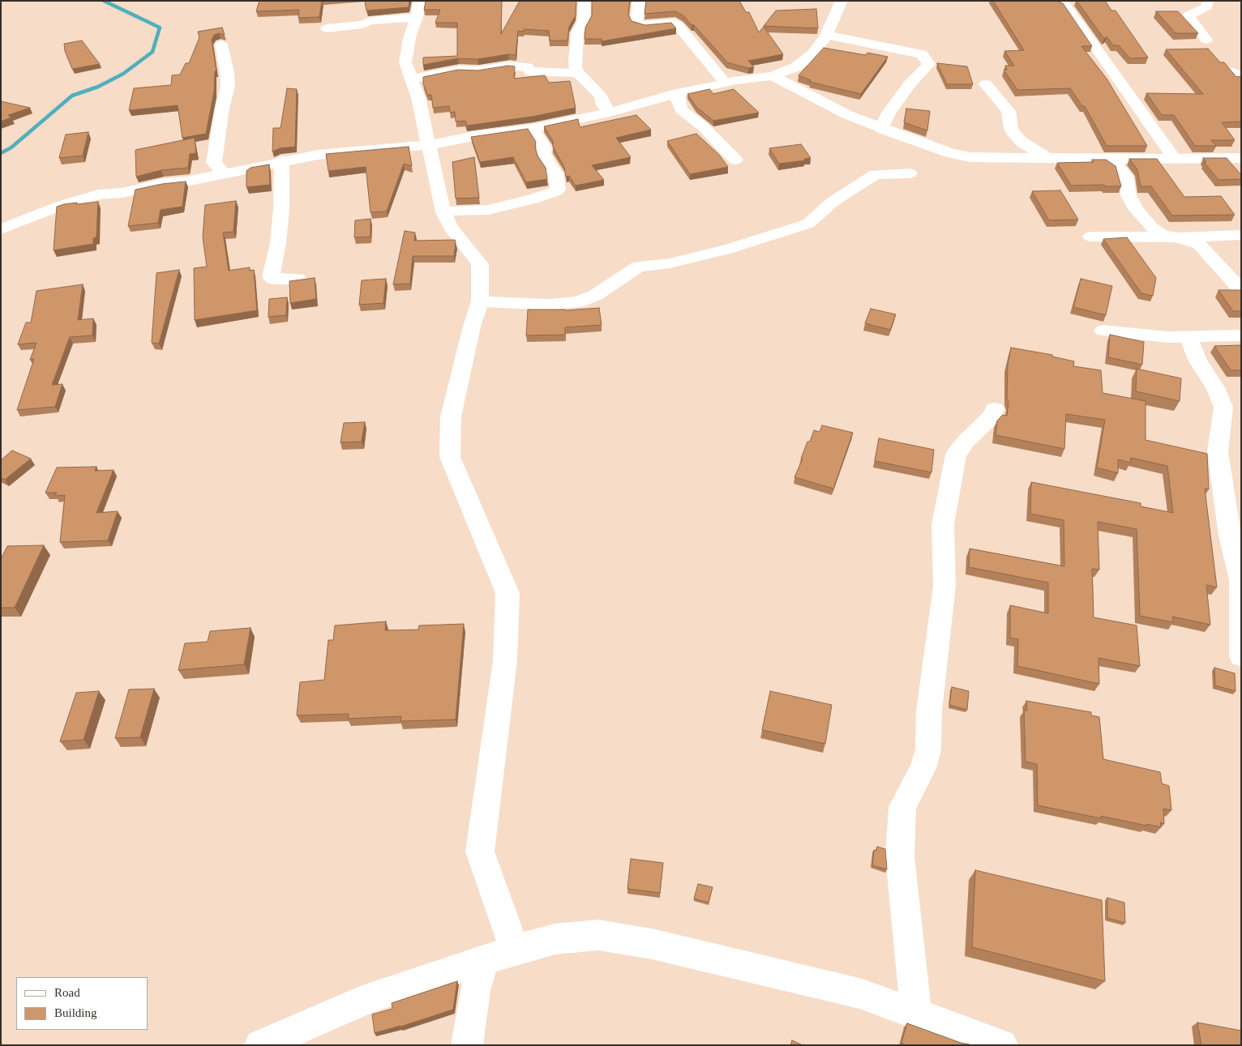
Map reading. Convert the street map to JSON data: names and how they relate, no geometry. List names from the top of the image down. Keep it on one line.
{"legend":["Road","Building"]}
